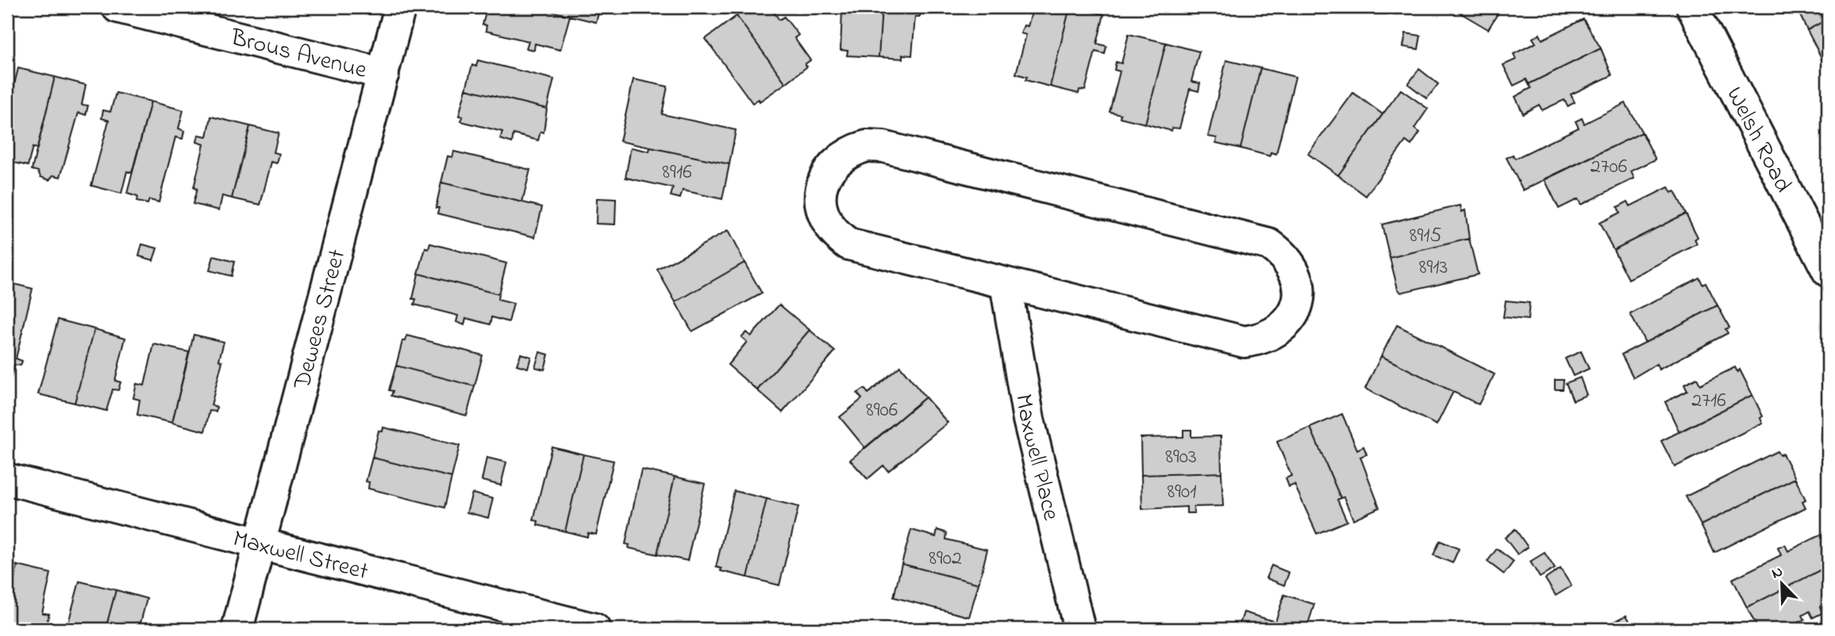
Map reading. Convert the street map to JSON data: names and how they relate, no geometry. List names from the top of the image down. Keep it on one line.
{"streets":{"street":["Brous Avenue","Welsh Road","Dewees Street","Maxwell Place","Maxwell Street"]},"crossings":[["Brous Avenue","Dewees Street"],["Dewees Street","Maxwell Street"]],"house_numbers":["2706","8916","8915","8913","2716","8906","8903","8901","8902"],"north":"top left"}
